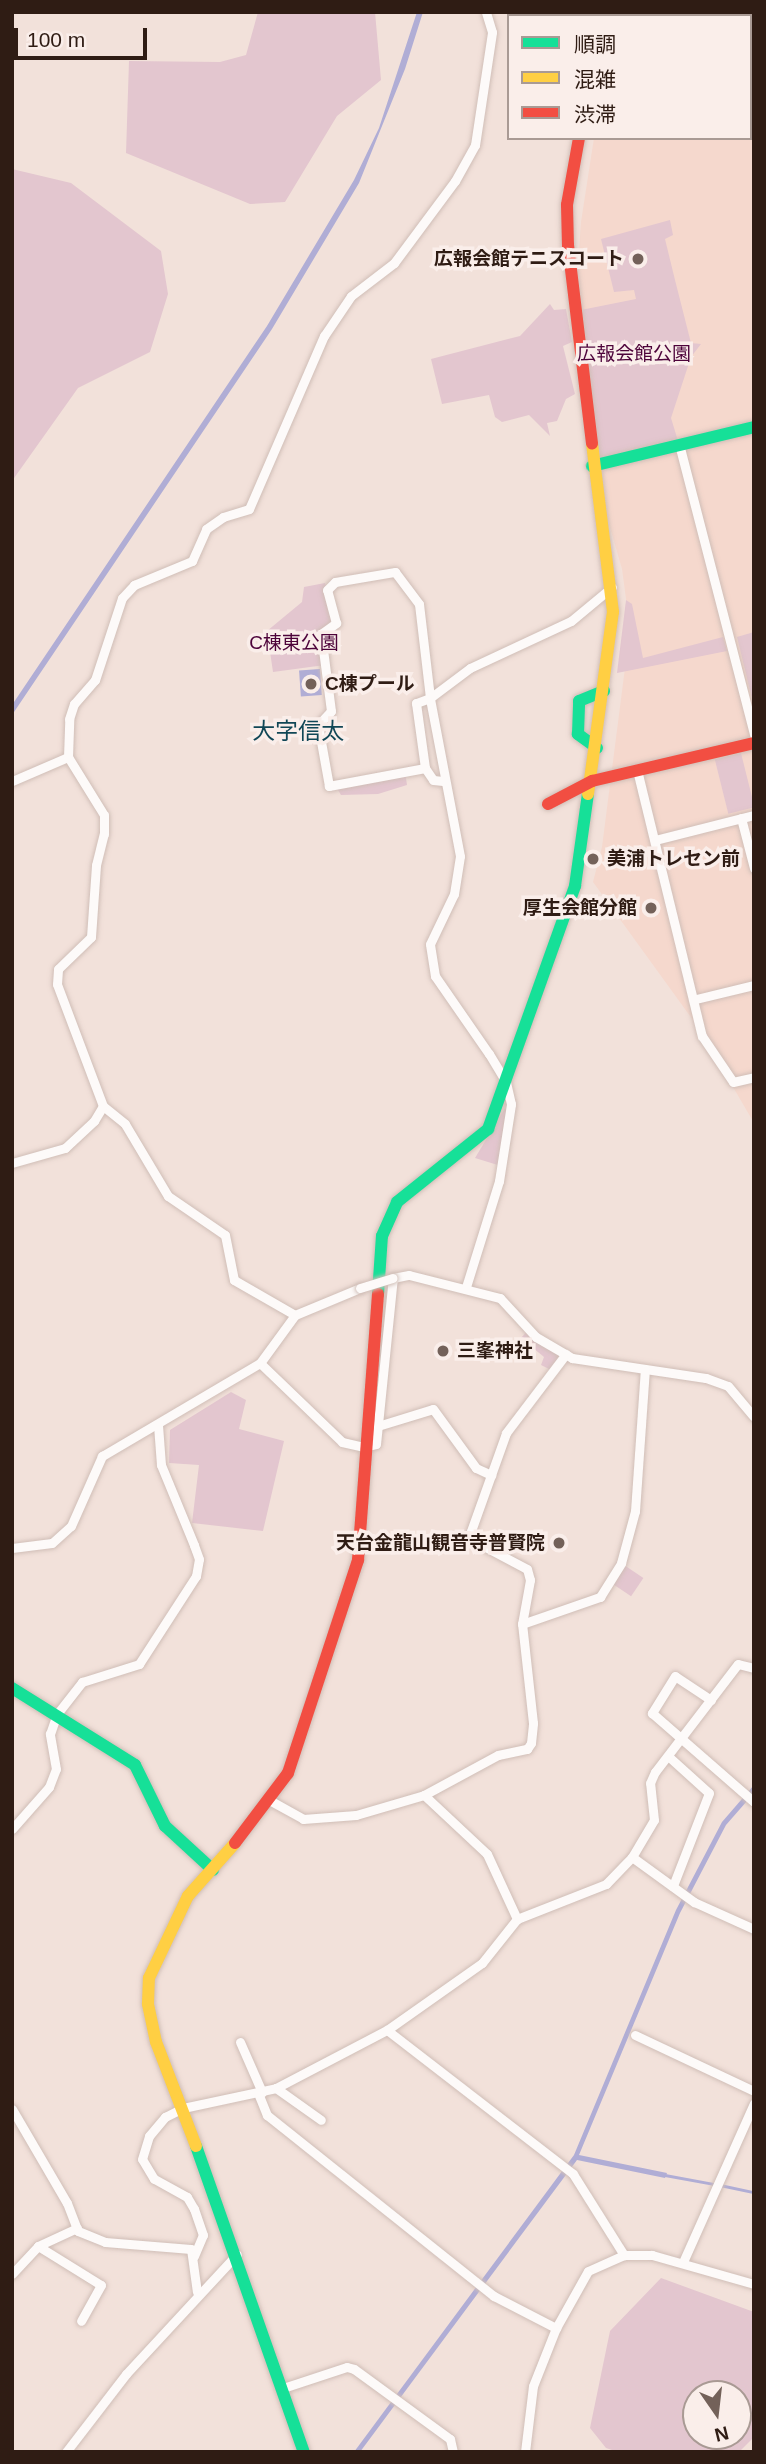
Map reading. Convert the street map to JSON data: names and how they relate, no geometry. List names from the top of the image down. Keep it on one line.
{"districts":["大字信太"],"parks":["広報会館公園","C棟東公園"],"places":["広報会館テニスコート","C棟プール","美浦トレセン前","厚生会館分館","三峯神社","天台金龍山観音寺普賢院"],"legend":["順調","混雑","渋滞"],"scale_bar":"100 m","north":"bottom"}
